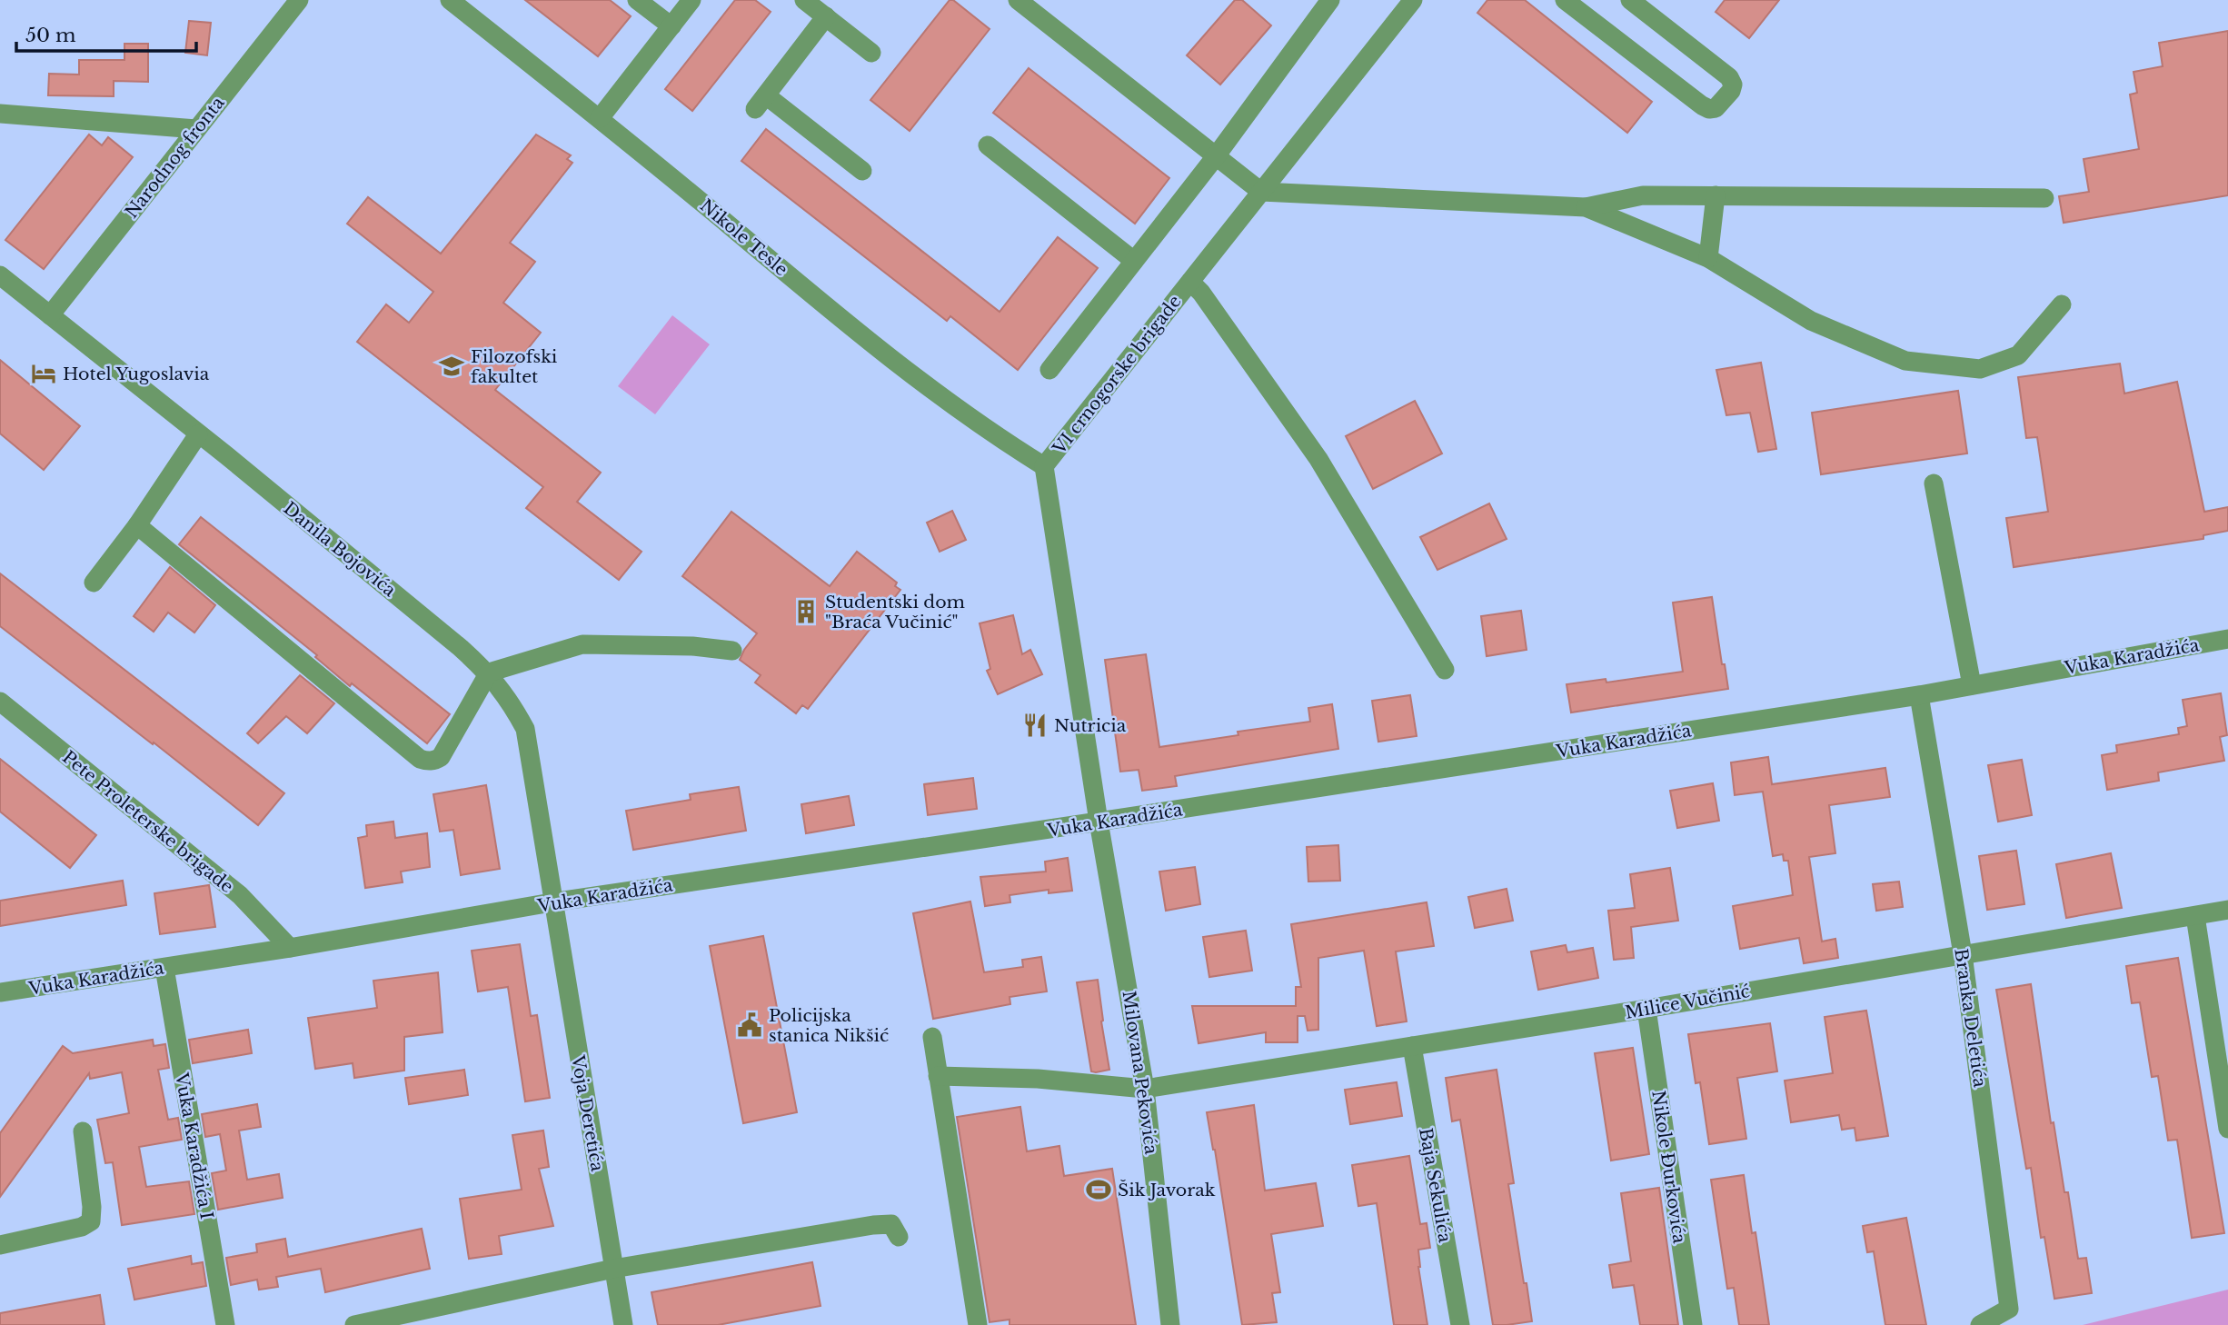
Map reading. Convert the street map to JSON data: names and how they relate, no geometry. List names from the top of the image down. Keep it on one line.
{"streets":{"street":["Narodnog fronta","Nikole Tesle","VI crnogorske brigade","Danila Bojovića","Vuka Karadžića","Pete Proleterske brigade","Milice Vučinić","Branka Deletića","Milovana Pekovića","Voja Deretića","Vuka Karadžića I","Nikole Đurkovića","Baja Sekulića"]},"crossings":[["Narodnog fronta","Danila Bojovića"],["Nikole Tesle","VI crnogorske brigade"],["VI crnogorske brigade","Vuka Karadžića"],["VI crnogorske brigade","Milovana Pekovića"],["Danila Bojovića","Vuka Karadžića"],["Danila Bojovića","Voja Deretića"],["Vuka Karadžića","Pete Proleterske brigade"],["Vuka Karadžića","Branka Deletića"],["Vuka Karadžića","Milovana Pekovića"],["Vuka Karadžića","Voja Deretića"],["Vuka Karadžića","Vuka Karadžića I"],["Milice Vučinić","Branka Deletića"],["Milice Vučinić","Milovana Pekovića"],["Milice Vučinić","Nikole Đurkovića"],["Milice Vučinić","Baja Sekulića"]],"places":{"school or university":["Filozofski fakultet"],"hotel":["Hotel Yugoslavia"],"building":["Studentski dom \"Braća Vučinić\""],"restaurant":["Nutricia"],"public building":["Policijska stanica Nikšić"],"sports":["Šik Javorak"]},"scale_bar":"50 m"}
